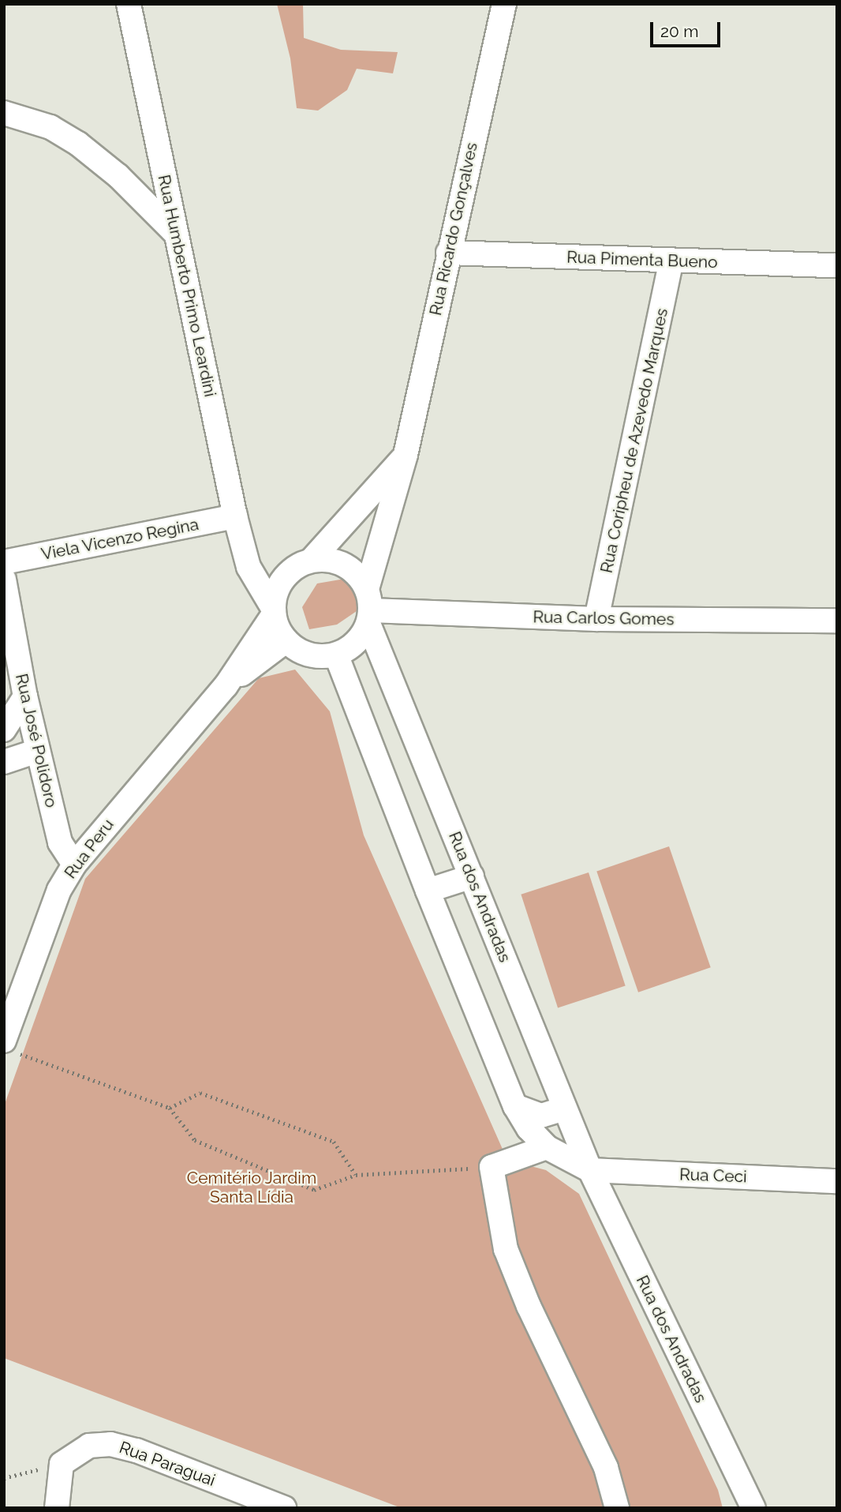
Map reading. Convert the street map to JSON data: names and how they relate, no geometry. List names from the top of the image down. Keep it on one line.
{"streets":{"street":["Rua Ricardo Gonçalves","Rua Pimenta Bueno","Rua Humberto Primo Leardini","Rua Coripheu de Azevedo Marques","Viela Vicenzo Regina","Rua Carlos Gomes","Rua José Polidoro","Rua Peru","Rua dos Andradas","Rua Ceci","Rua Paraguai"]},"crossings":[["Rua Ricardo Gonçalves","Rua Pimenta Bueno"],["Rua Ricardo Gonçalves","Rua Humberto Primo Leardini"],["Rua Ricardo Gonçalves","Rua Carlos Gomes"],["Rua Ricardo Gonçalves","Rua Peru"],["Rua Ricardo Gonçalves","Rua dos Andradas"],["Rua Pimenta Bueno","Rua Coripheu de Azevedo Marques"],["Rua Humberto Primo Leardini","Viela Vicenzo Regina"],["Rua Humberto Primo Leardini","Rua Carlos Gomes"],["Rua Humberto Primo Leardini","Rua Peru"],["Rua Humberto Primo Leardini","Rua dos Andradas"],["Rua Coripheu de Azevedo Marques","Rua Carlos Gomes"],["Rua Carlos Gomes","Rua Peru"],["Rua Carlos Gomes","Rua dos Andradas"],["Rua José Polidoro","Rua Peru"],["Rua Peru","Rua dos Andradas"],["Rua dos Andradas","Rua Ceci"]],"parks":["Cemitério Jardim Santa Lídia"],"scale_bar":"20 m"}
